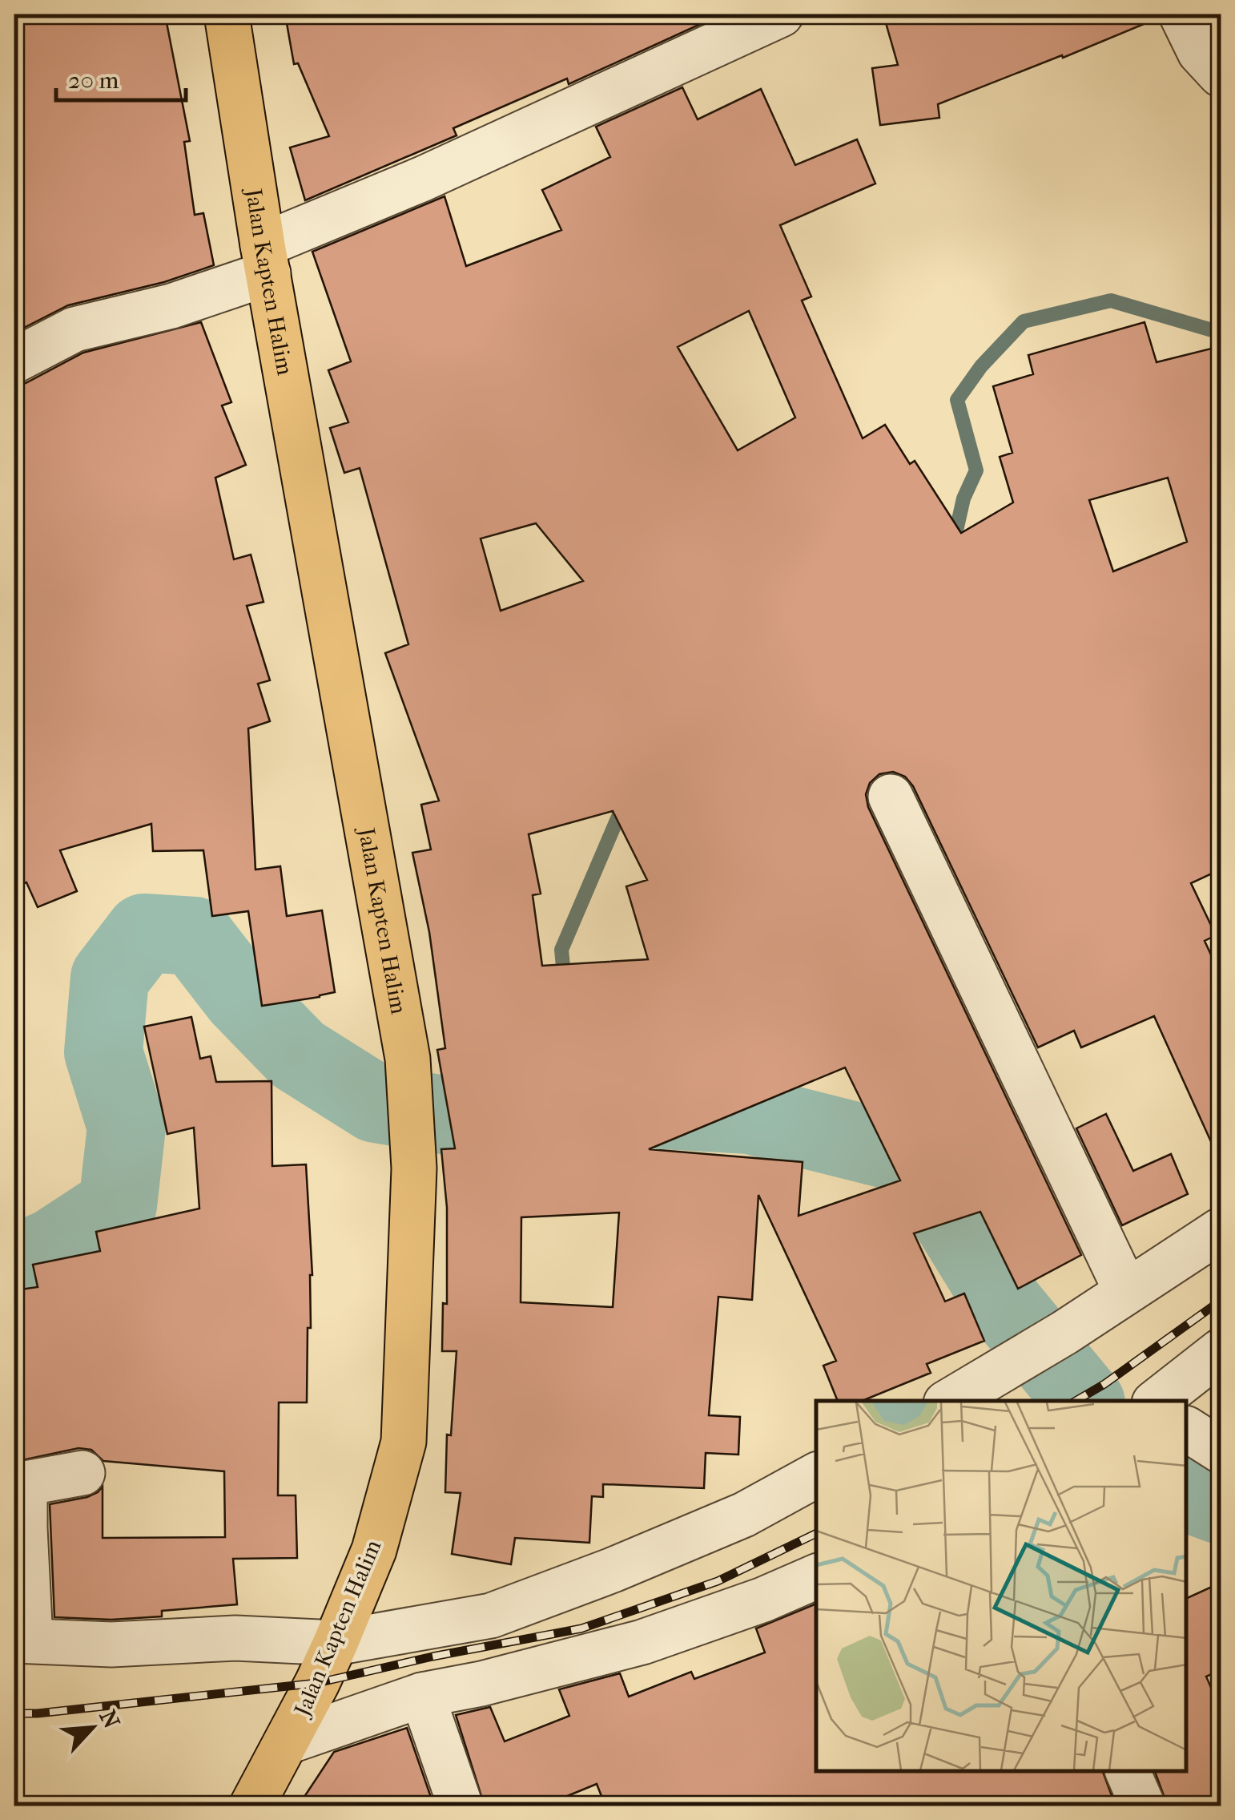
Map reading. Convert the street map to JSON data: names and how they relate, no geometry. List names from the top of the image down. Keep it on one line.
{"streets":{"main road":["Jalan Kapten Halim"]},"scale_bar":"20 m","north":"top right"}
